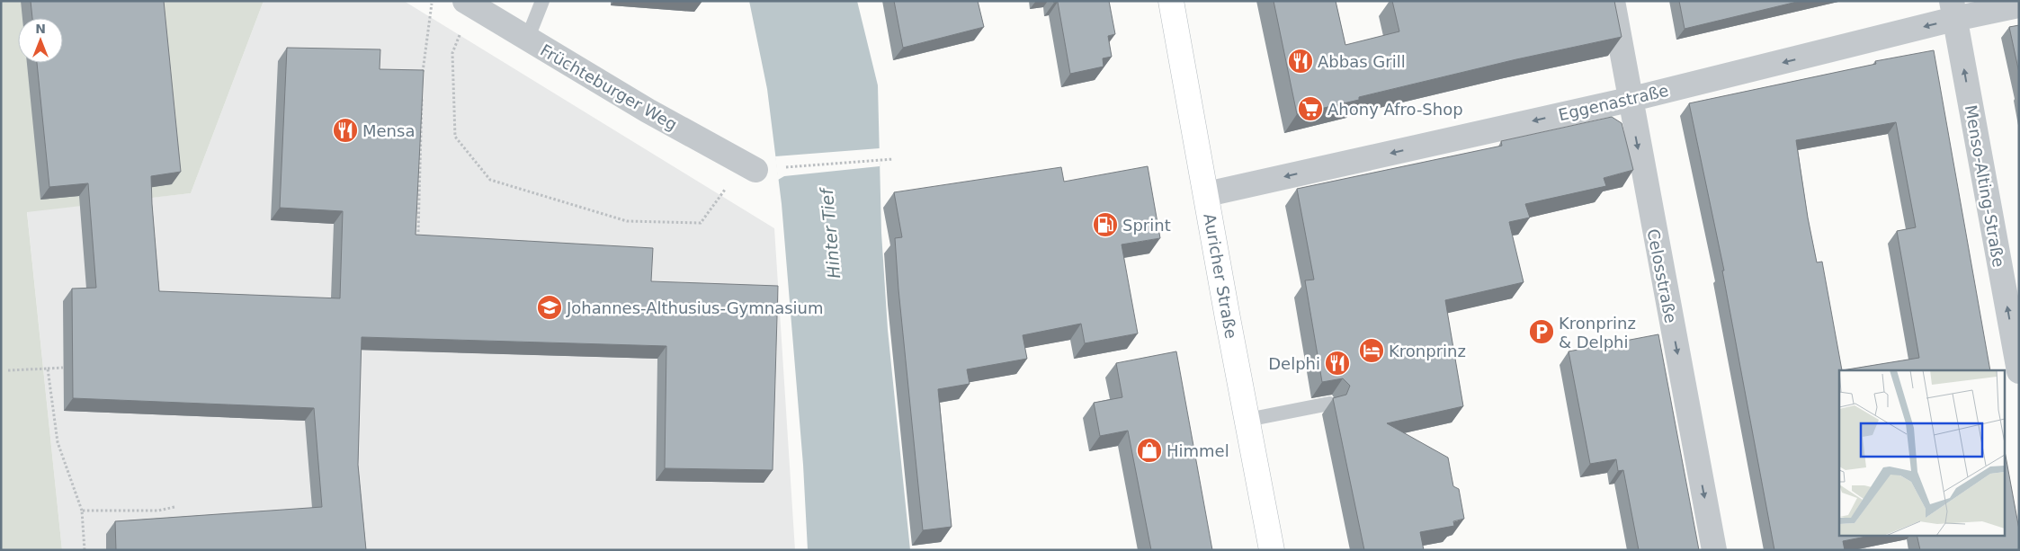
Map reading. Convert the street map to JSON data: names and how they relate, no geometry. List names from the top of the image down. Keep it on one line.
{"streets":{"street":["Früchteburger Weg","Eggenastraße","Menso-Alting-Straße","Auricher Straße","Celosstraße"]},"crossings":[["Eggenastraße","Menso-Alting-Straße"],["Eggenastraße","Auricher Straße"],["Eggenastraße","Celosstraße"]],"one_way":["Eggenastraße","Menso-Alting-Straße","Celosstraße"],"water":["Hinter Tief"],"places":{"restaurant":["Abbas Grill","Mensa","Delphi"],"supermarket":["Ahony Afro-Shop"],"fuel station":["Sprint"],"school or university":["Johannes-Althusius-Gymnasium"],"parking":["Kronprinz & Delphi"],"hotel":["Kronprinz"],"shop":["Himmel"]},"north":"top"}
